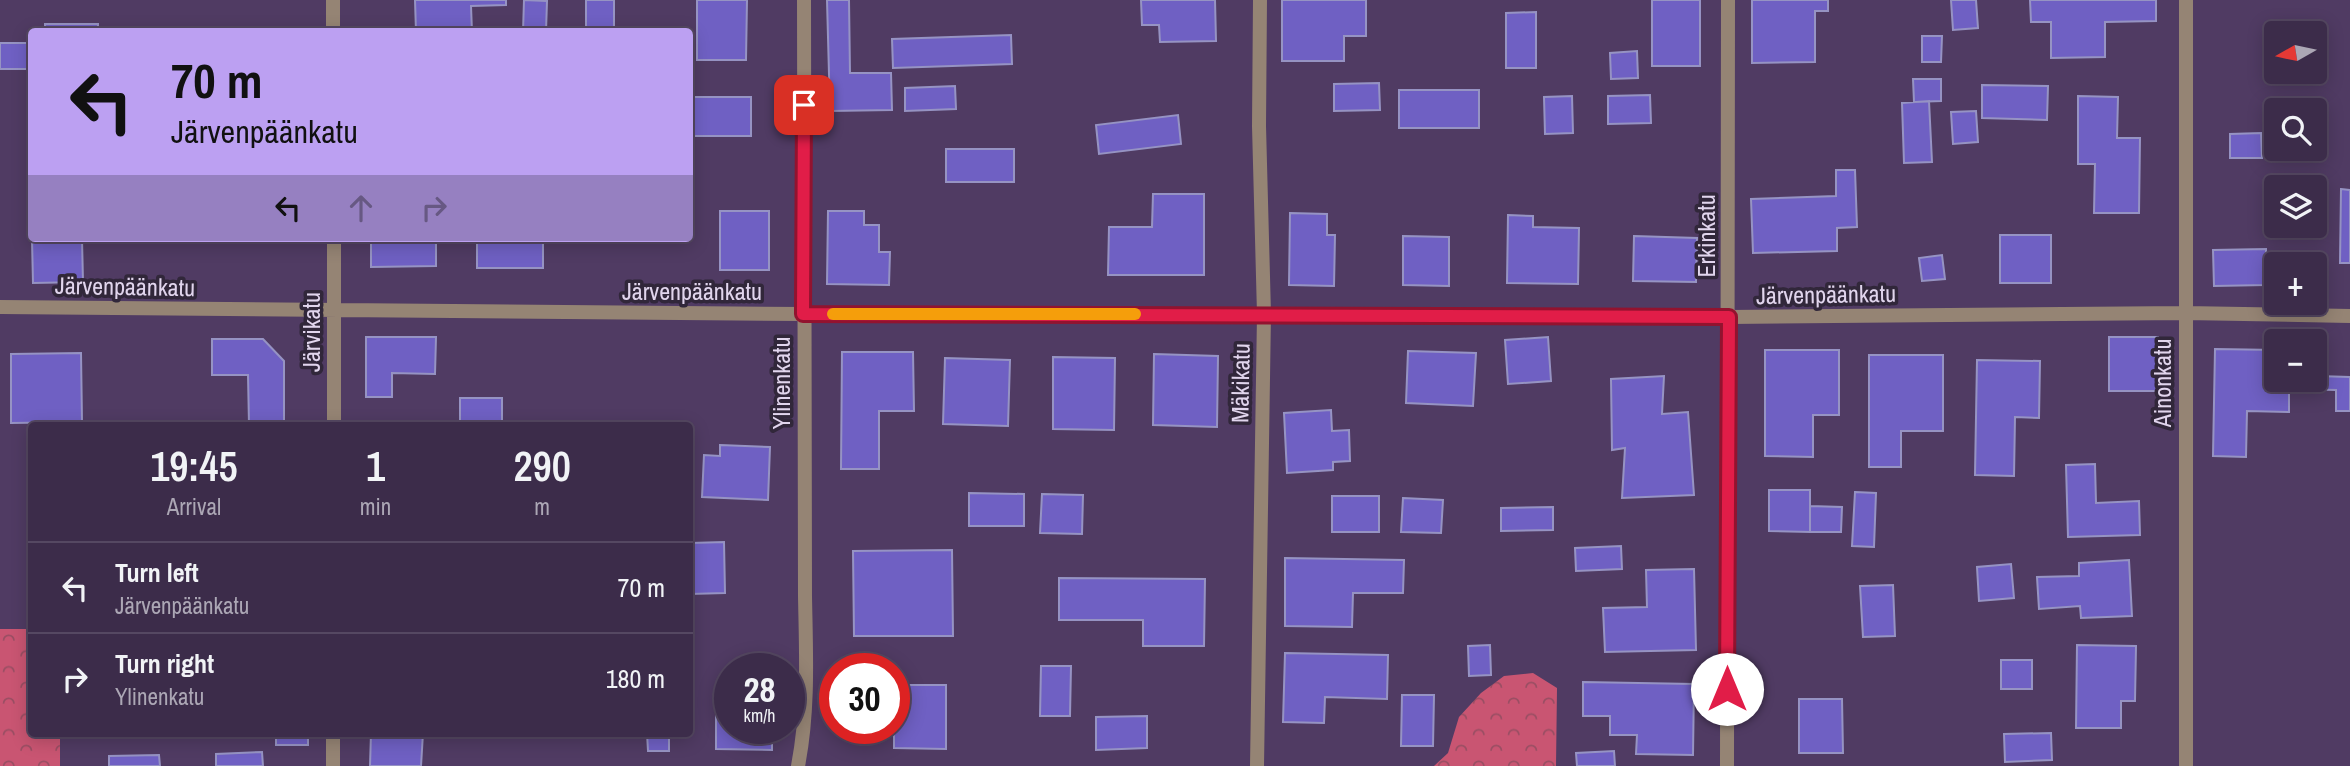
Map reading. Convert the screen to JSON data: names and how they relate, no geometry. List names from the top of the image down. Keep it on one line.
{"streets":{"street":["Erkinkatu","Järvenpäänkatu","Järvikatu","Ylinenkatu","Mäkikatu","Ainonkatu"]},"crossings":[["Erkinkatu","Järvenpäänkatu"],["Järvenpäänkatu","Järvikatu"],["Järvenpäänkatu","Ylinenkatu"],["Järvenpäänkatu","Mäkikatu"],["Järvenpäänkatu","Ainonkatu"]],"north":"left","page":{"map_buttons":["+","−"],"turn":["70 m","Järvenpäänkatu"],"eta":["19:45","Arrival","1","min","290","m"],"list":[{"name":"Turn left","note":"Järvenpäänkatu","value":"70 m"},{"name":"Turn right","note":"Ylinenkatu","value":"180 m"}],"speed":"28 km/h","limit":"30"}}
